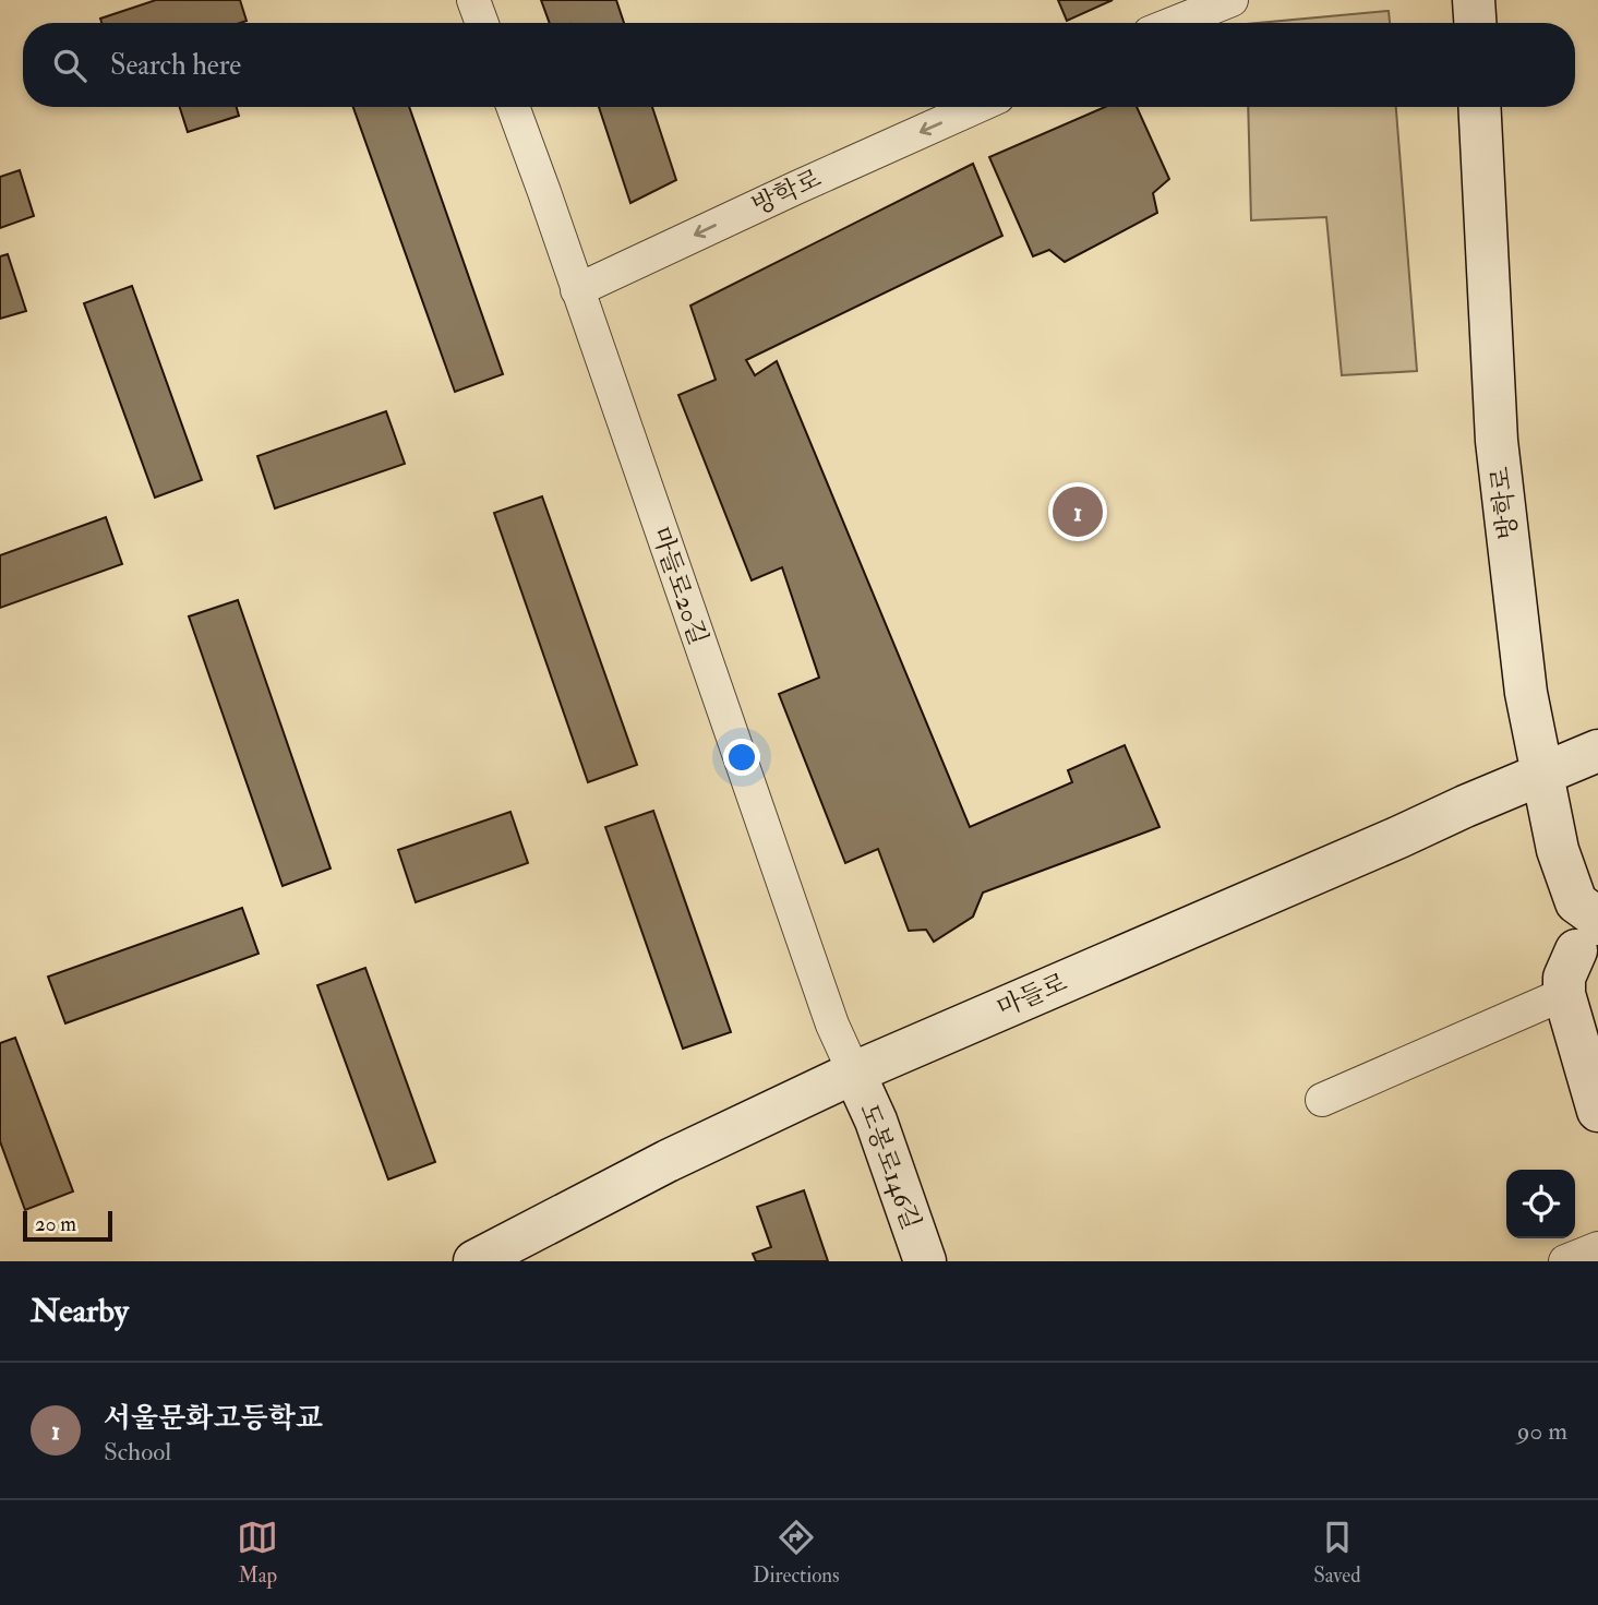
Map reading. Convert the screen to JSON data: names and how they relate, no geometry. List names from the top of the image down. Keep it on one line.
{"streets":{"street":["방학로","마들로20길","마들로","도봉로146길"]},"crossings":[["방학로","마들로20길"],["방학로","마들로"],["마들로20길","마들로"],["마들로20길","도봉로146길"],["마들로","도봉로146길"]],"scale_bar":"20 m","page":{"search":"Search here","pins":"1","scale":"20 m","heading":"Nearby","list":[{"mark":"1","name":"서울문화고등학교","note":"School","value":"90 m"}],"nav":["Map","Directions","Saved"]}}
